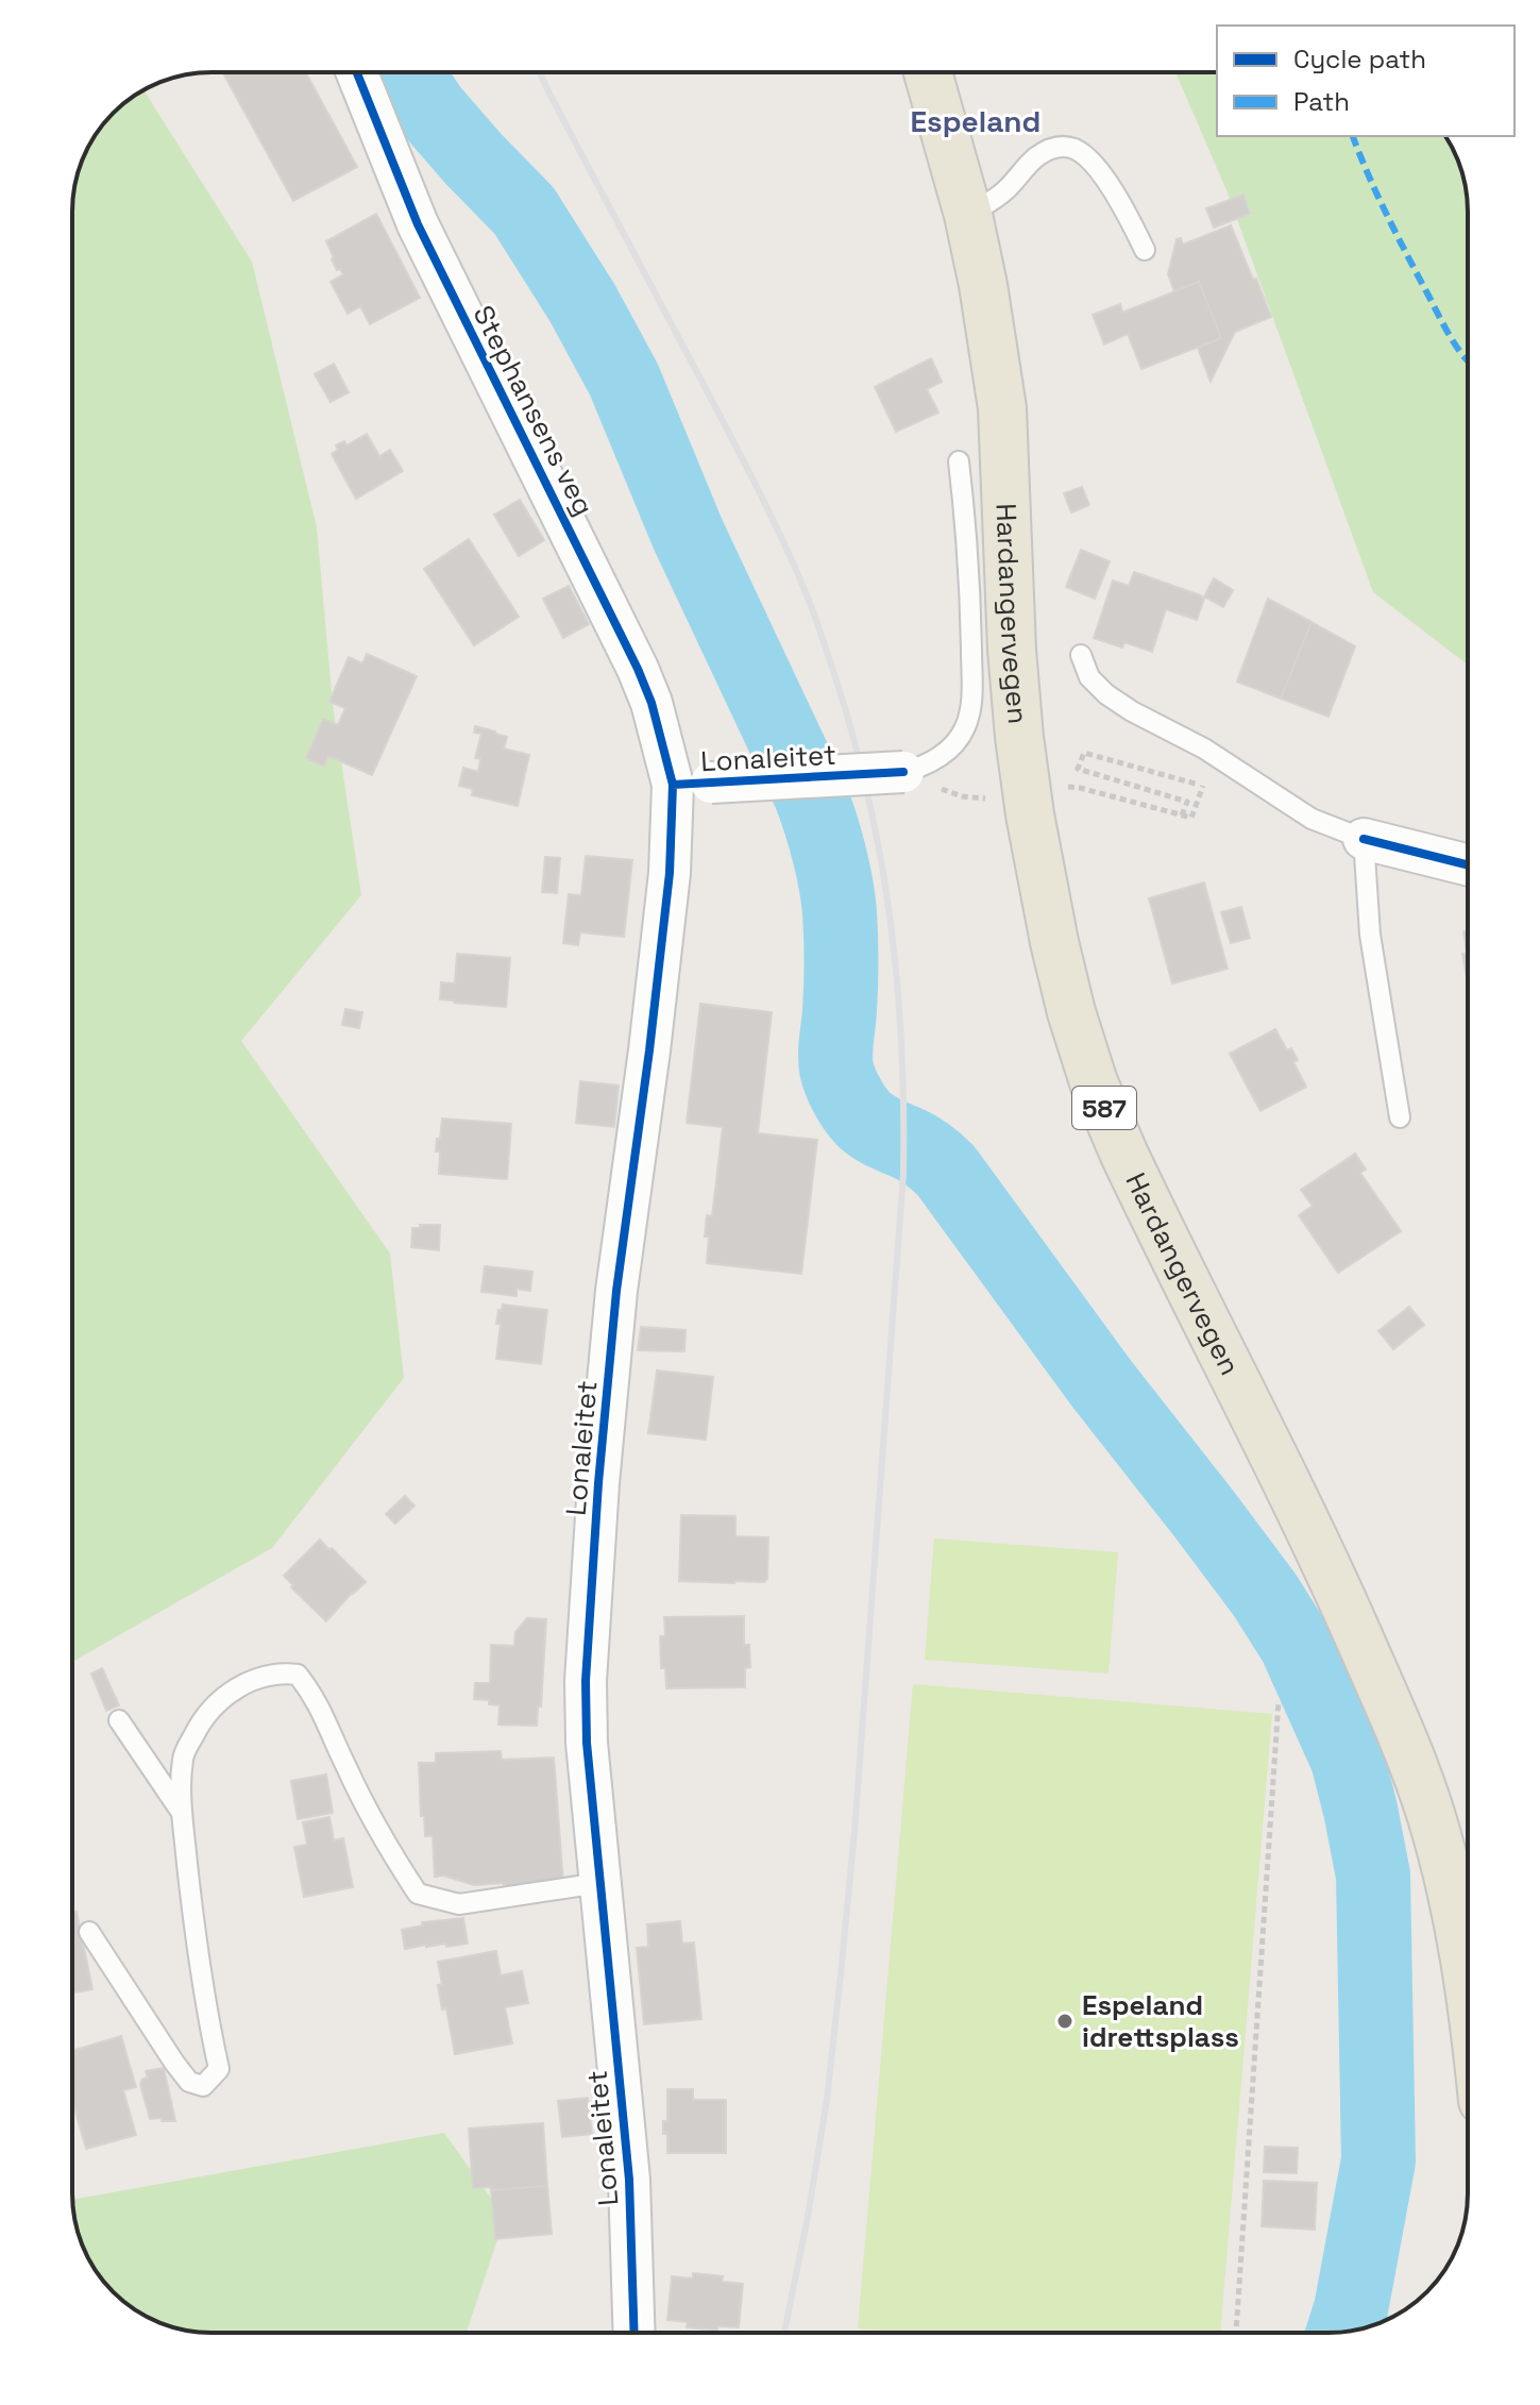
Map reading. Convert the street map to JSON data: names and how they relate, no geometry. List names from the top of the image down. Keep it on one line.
{"streets":{"main road":["Hardangervegen","587"],"street":["Stephansens veg","Lonaleitet"]},"crossings":[["Stephansens veg","Lonaleitet"]],"districts":["Espeland"],"places":["Espeland idrettsplass"],"legend":["Cycle path","Path"]}
